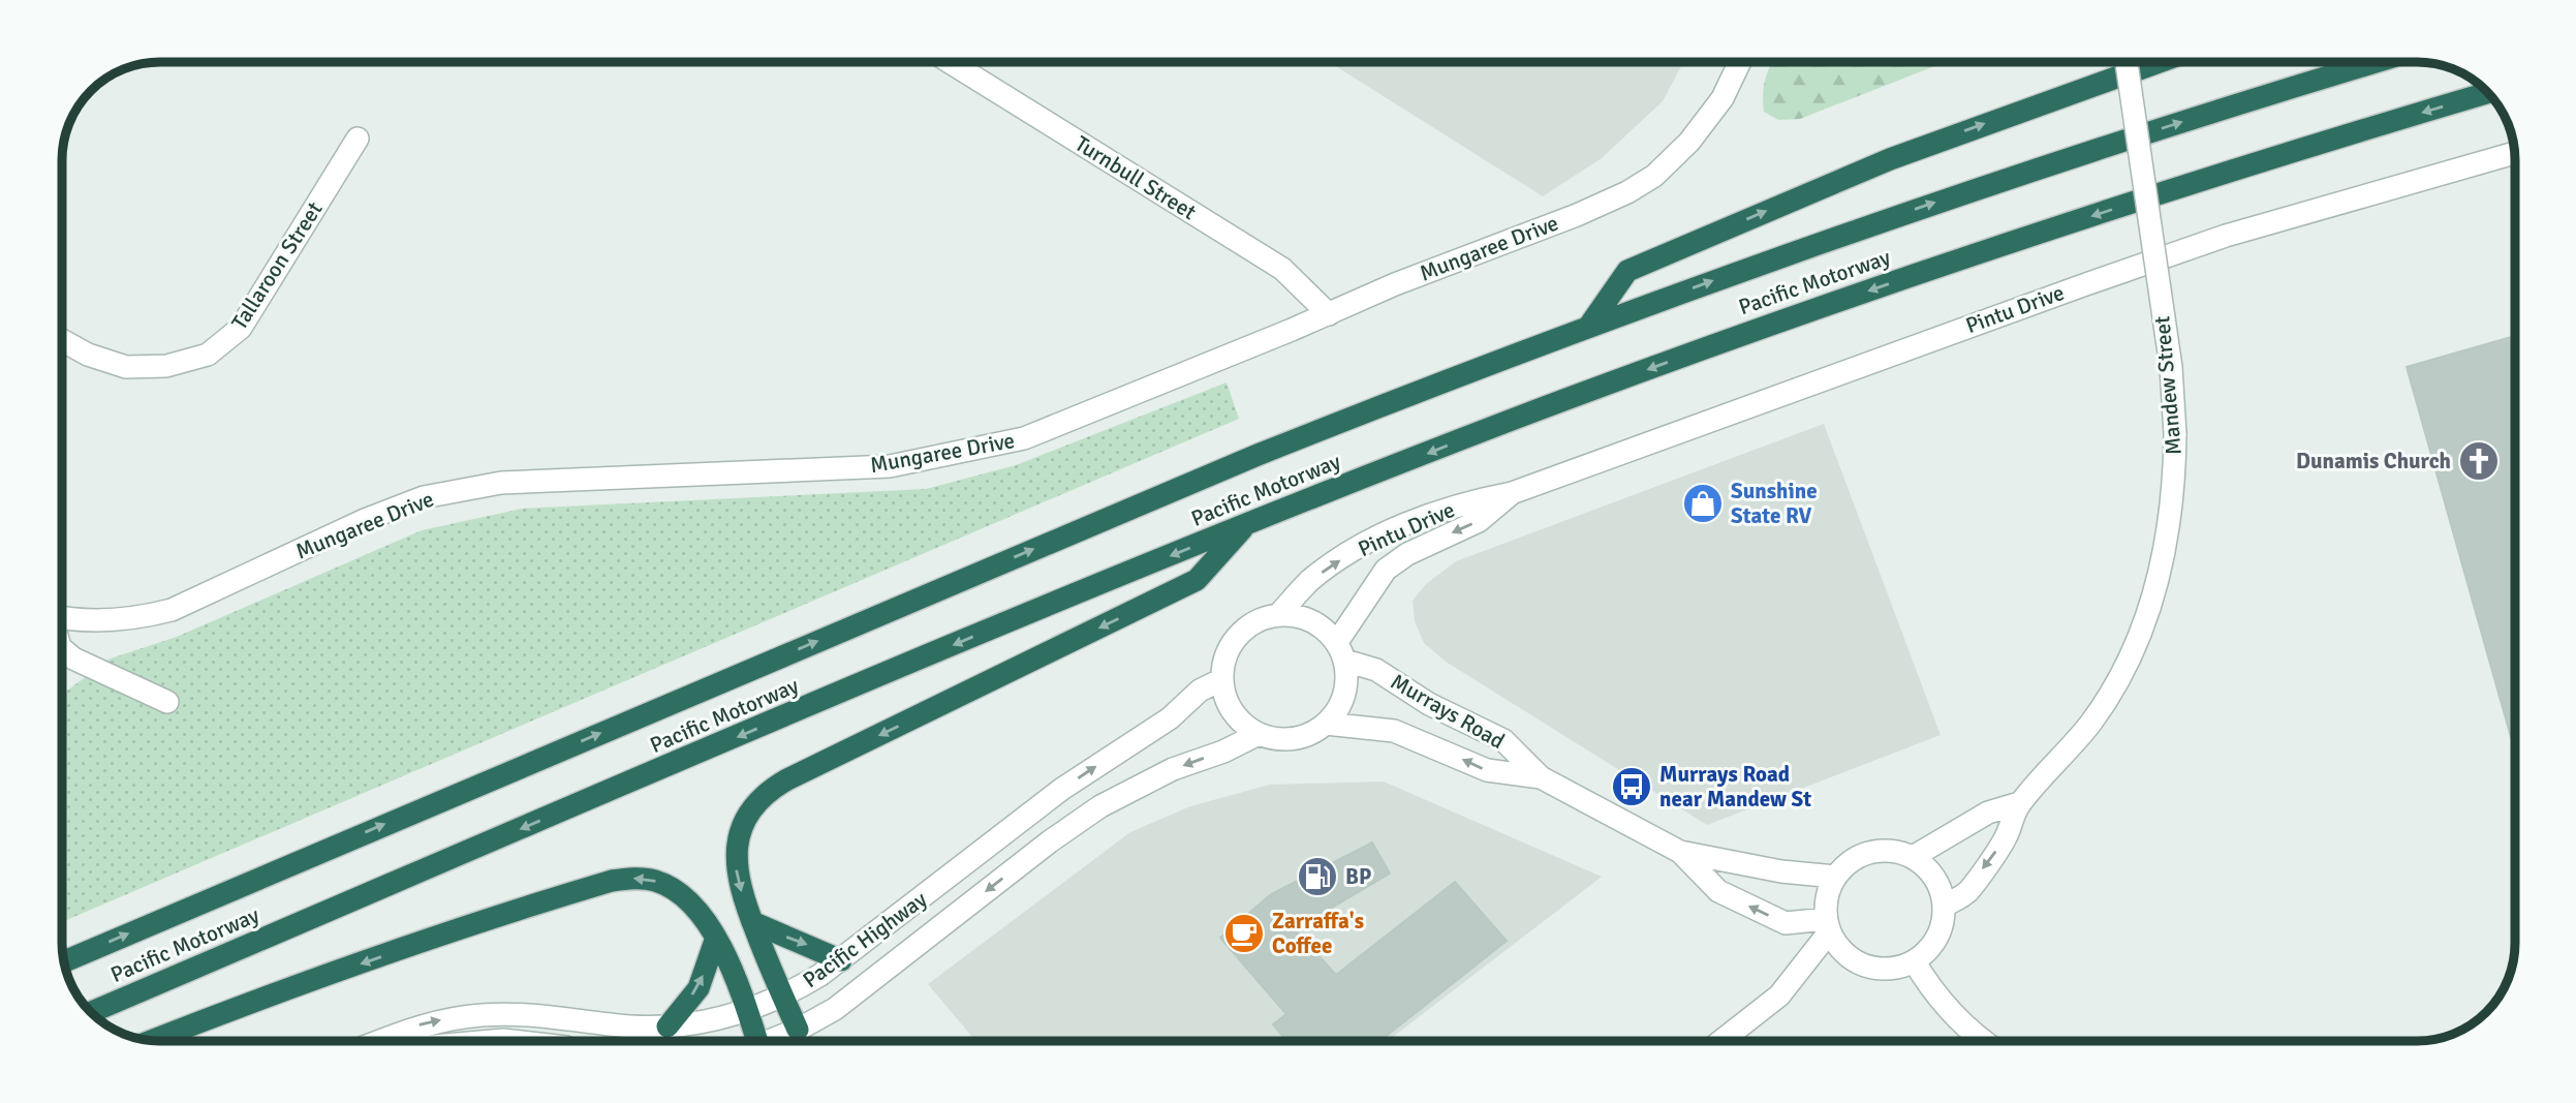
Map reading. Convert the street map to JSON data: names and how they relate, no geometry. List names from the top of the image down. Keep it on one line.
{"streets":{"highway":["Pacific Motorway"],"street":["Turnbull Street","Mungaree Drive","Tallaroon Street","Pintu Drive","Mandew Street","Murrays Road","Pacific Highway"]},"crossings":[["Turnbull Street","Mungaree Drive"],["Pintu Drive","Murrays Road"],["Pintu Drive","Pacific Highway"],["Mandew Street","Murrays Road"],["Murrays Road","Pacific Highway"]],"places":{"church":["Dunamis Church"],"shop":["Sunshine State RV"],"bus stop":["Murrays Road near Mandew St"],"fuel station":["BP"],"cafe":["Zarraffa's Coffee"]}}
